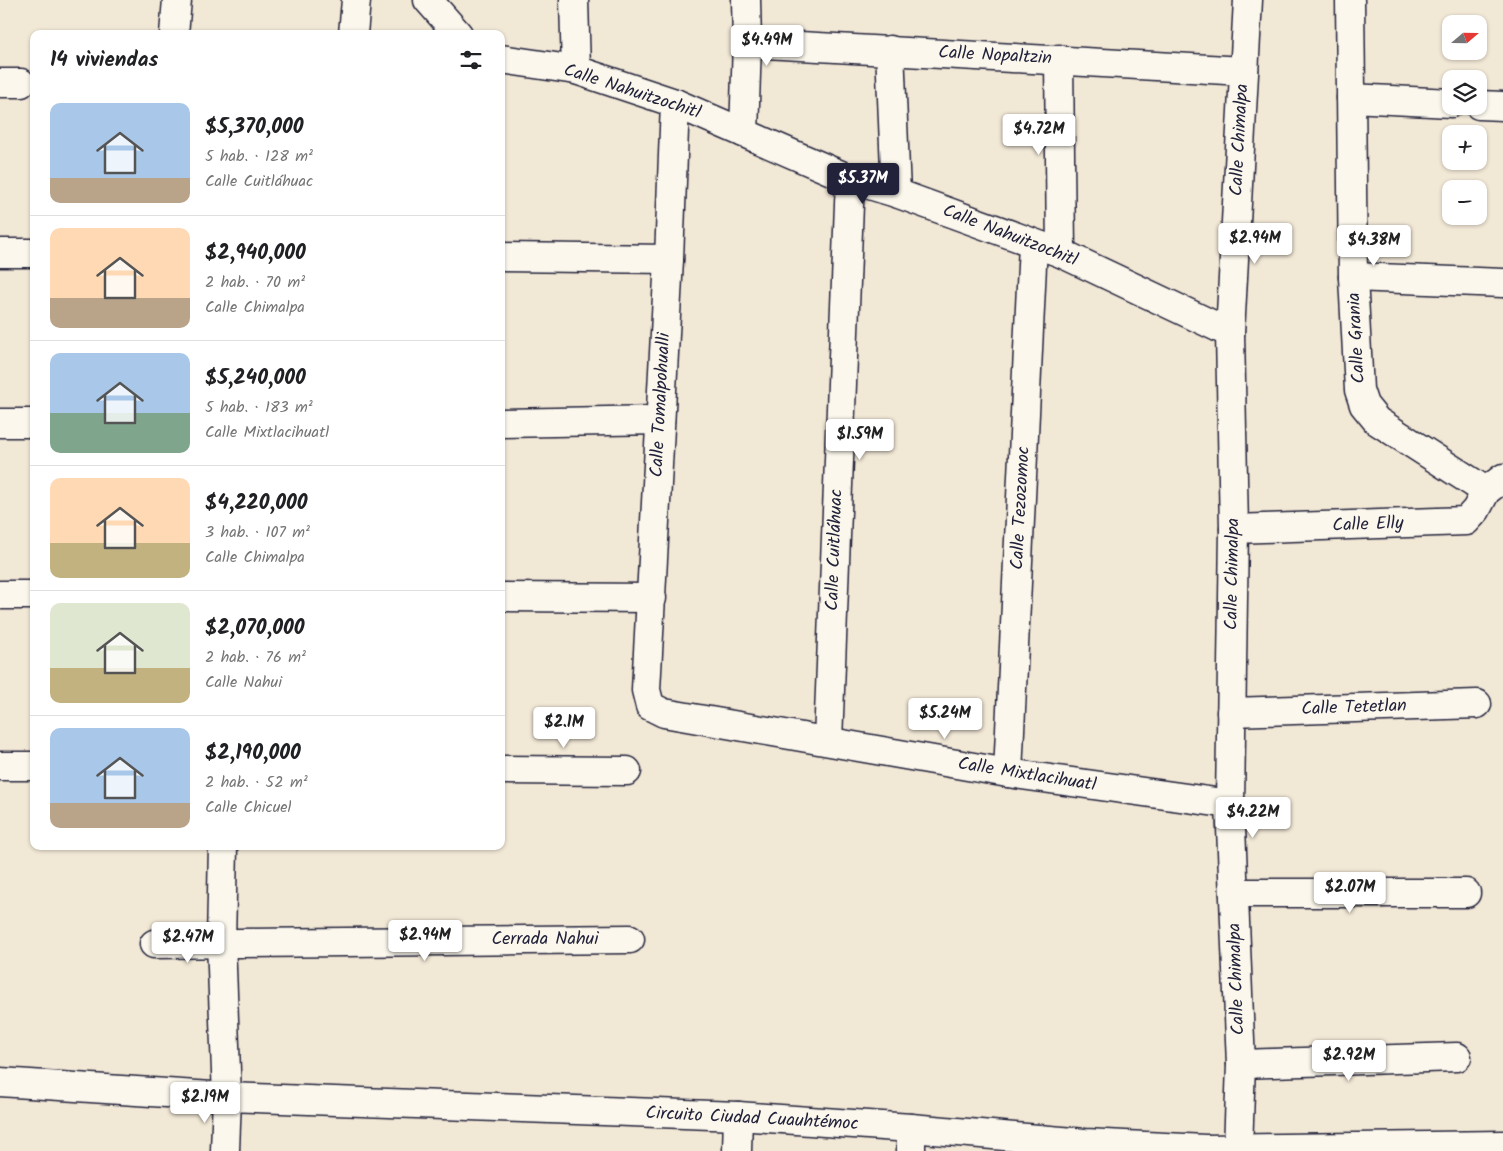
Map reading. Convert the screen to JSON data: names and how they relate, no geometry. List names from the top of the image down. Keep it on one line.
{"streets":{"street":["Calle Nopaltzin","Calle Nahuitzochitl","Calle Chimalpa","Calle Grania","Calle Tomalpohualli","Calle Tezozomoc","Calle Elly","Calle Cuitláhuac","Calle Tetetlan","Calle Mixtlacihuatl","Cerrada Nahui","Circuito Ciudad Cuauhtémoc"]},"crossings":[["Calle Nopaltzin","Calle Chimalpa"],["Calle Nahuitzochitl","Calle Chimalpa"],["Calle Nahuitzochitl","Calle Tomalpohualli"],["Calle Nahuitzochitl","Calle Tezozomoc"],["Calle Nahuitzochitl","Calle Cuitláhuac"],["Calle Chimalpa","Calle Elly"],["Calle Chimalpa","Calle Tetetlan"],["Calle Chimalpa","Calle Mixtlacihuatl"],["Calle Chimalpa","Circuito Ciudad Cuauhtémoc"],["Calle Grania","Calle Elly"],["Calle Tomalpohualli","Calle Mixtlacihuatl"],["Calle Tezozomoc","Calle Mixtlacihuatl"],["Calle Cuitláhuac","Calle Mixtlacihuatl"]],"north":"right","page":{"map_buttons":["+","−"],"price":["$4.49M","$4.72M","$5.37M","$2.94M","$4.38M","$1.59M","$5.24M","$2.1M","$4.22M","$2.07M","$2.94M","$2.47M","$2.92M","$2.19M"],"heading":"14 viviendas","list":[{"name":"$5,370,000","note":"5 hab. · 128 m² · Calle Cuitláhuac"},{"name":"$2,940,000","note":"2 hab. · 70 m² · Calle Chimalpa"},{"name":"$5,240,000","note":"5 hab. · 183 m² · Calle Mixtlacihuatl"},{"name":"$4,220,000","note":"3 hab. · 107 m² · Calle Chimalpa"},{"name":"$2,070,000","note":"2 hab. · 76 m² · Calle Nahui"},{"name":"$2,190,000","note":"2 hab. · 52 m² · Calle Chicuel"}]}}
